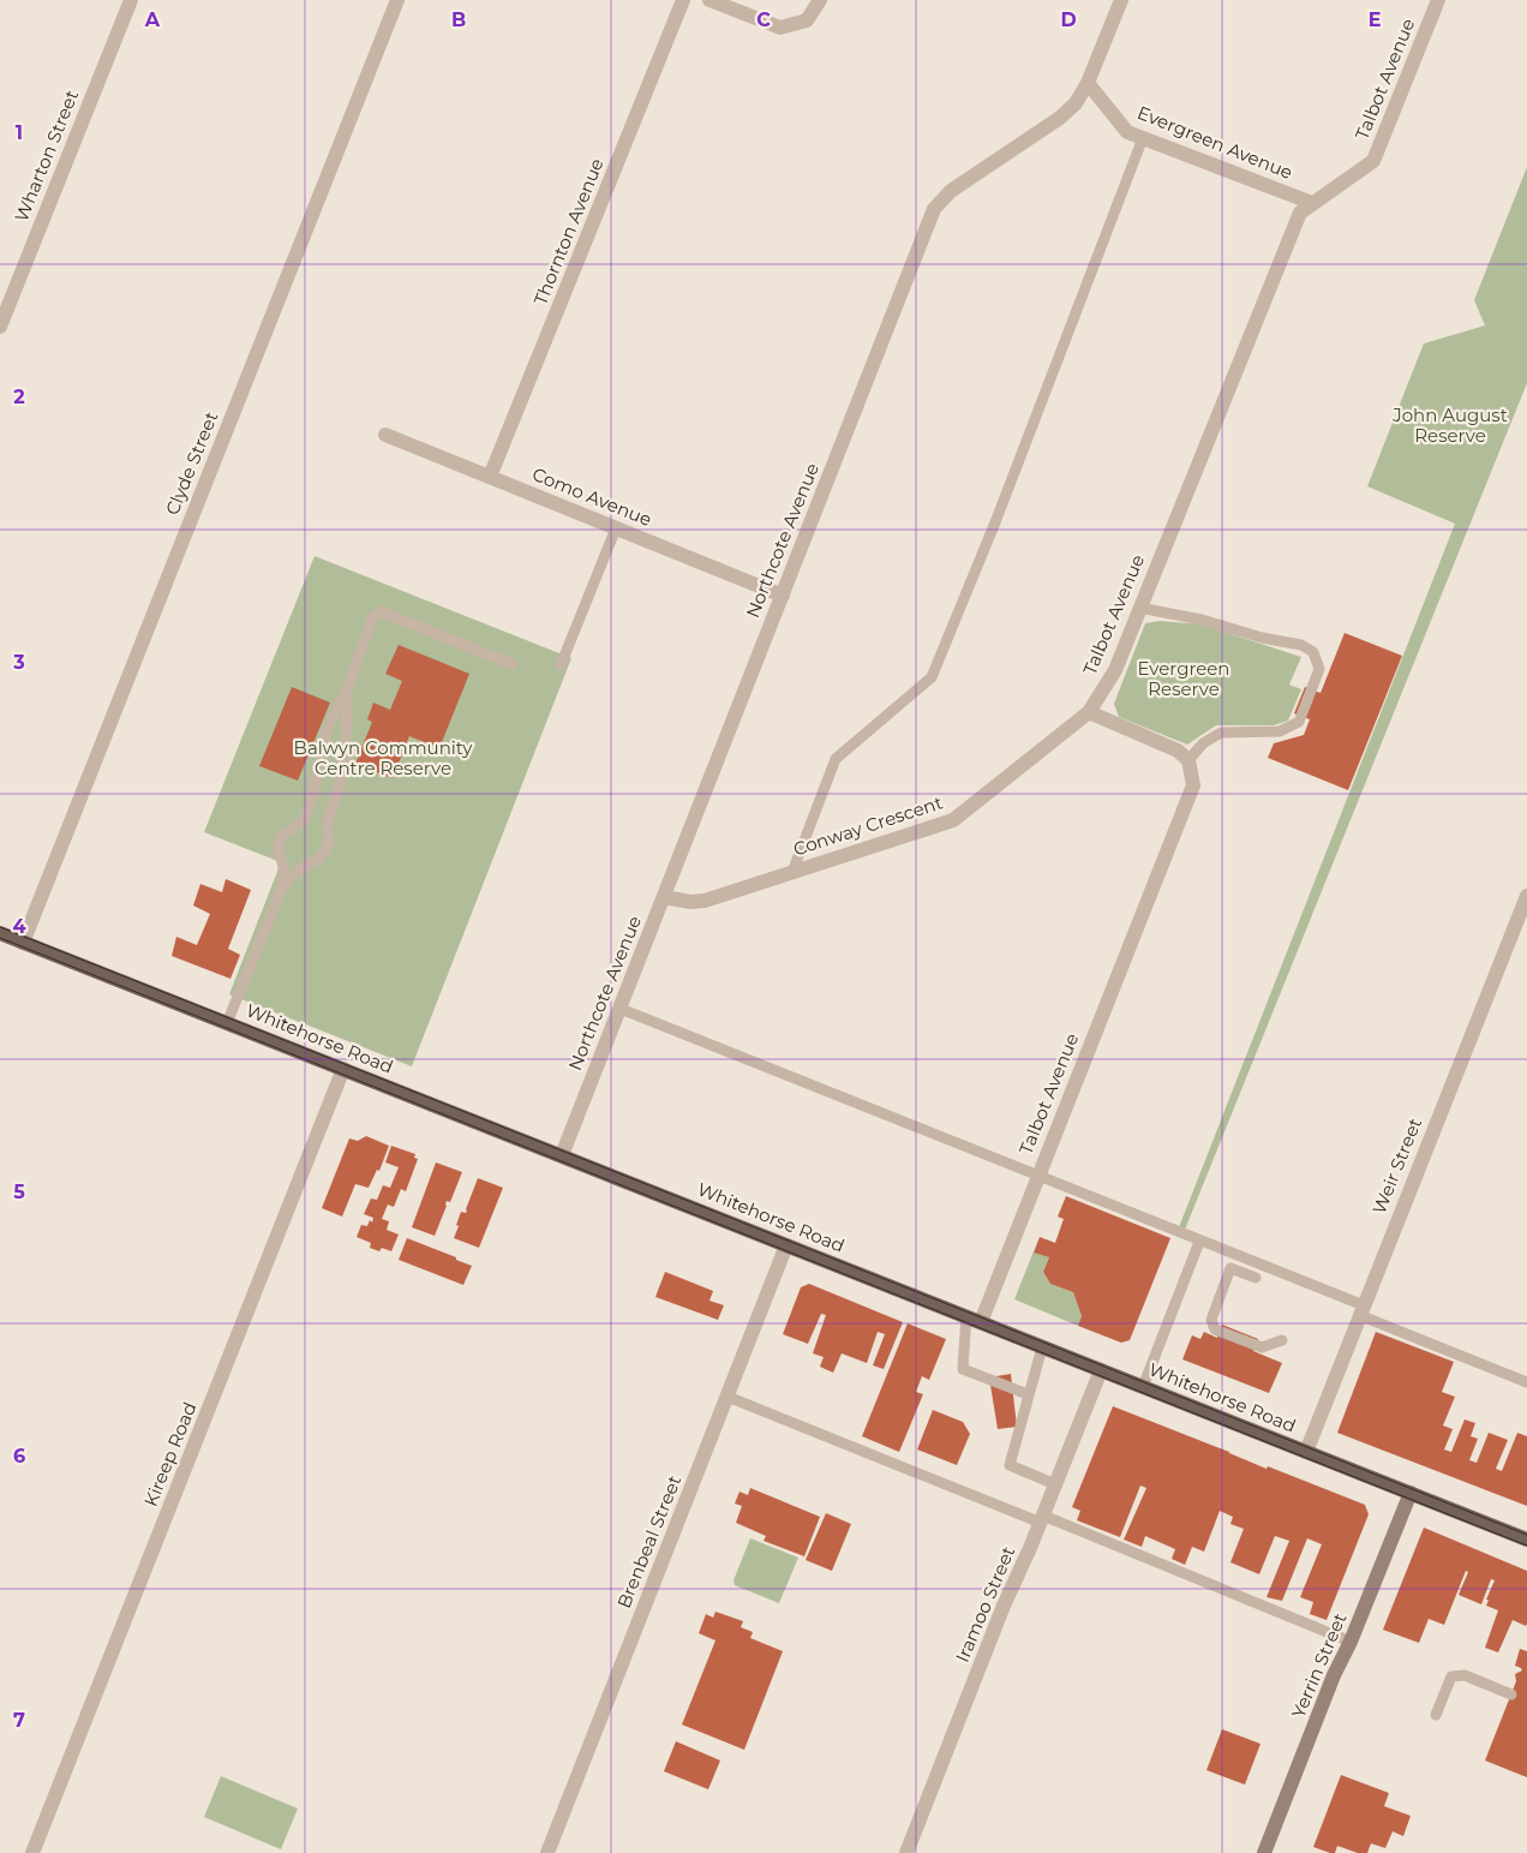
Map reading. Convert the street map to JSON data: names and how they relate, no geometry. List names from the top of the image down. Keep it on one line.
{"streets":{"main road":["Whitehorse Road"],"street":["Talbot Avenue","Evergreen Avenue","Wharton Street","Thornton Avenue","Clyde Street","Como Avenue","Northcote Avenue","Conway Crescent","Weir Street","Kireep Road","Brenbeal Street","Iramoo Street","Yerrin Street"]},"crossings":[["Talbot Avenue","Evergreen Avenue"],["Talbot Avenue","Conway Crescent"],["Talbot Avenue","Whitehorse Road"],["Evergreen Avenue","Northcote Avenue"],["Thornton Avenue","Como Avenue"],["Clyde Street","Whitehorse Road"],["Como Avenue","Northcote Avenue"],["Northcote Avenue","Conway Crescent"],["Northcote Avenue","Whitehorse Road"],["Whitehorse Road","Weir Street"],["Whitehorse Road","Kireep Road"],["Whitehorse Road","Brenbeal Street"],["Whitehorse Road","Iramoo Street"],["Whitehorse Road","Yerrin Street"]],"parks":["John August Reserve","Evergreen Reserve","Balwyn Community Centre Reserve"],"grid":{"columns":["A","B","C","D","E"],"rows":["1","2","3","4","5","6","7"]}}
